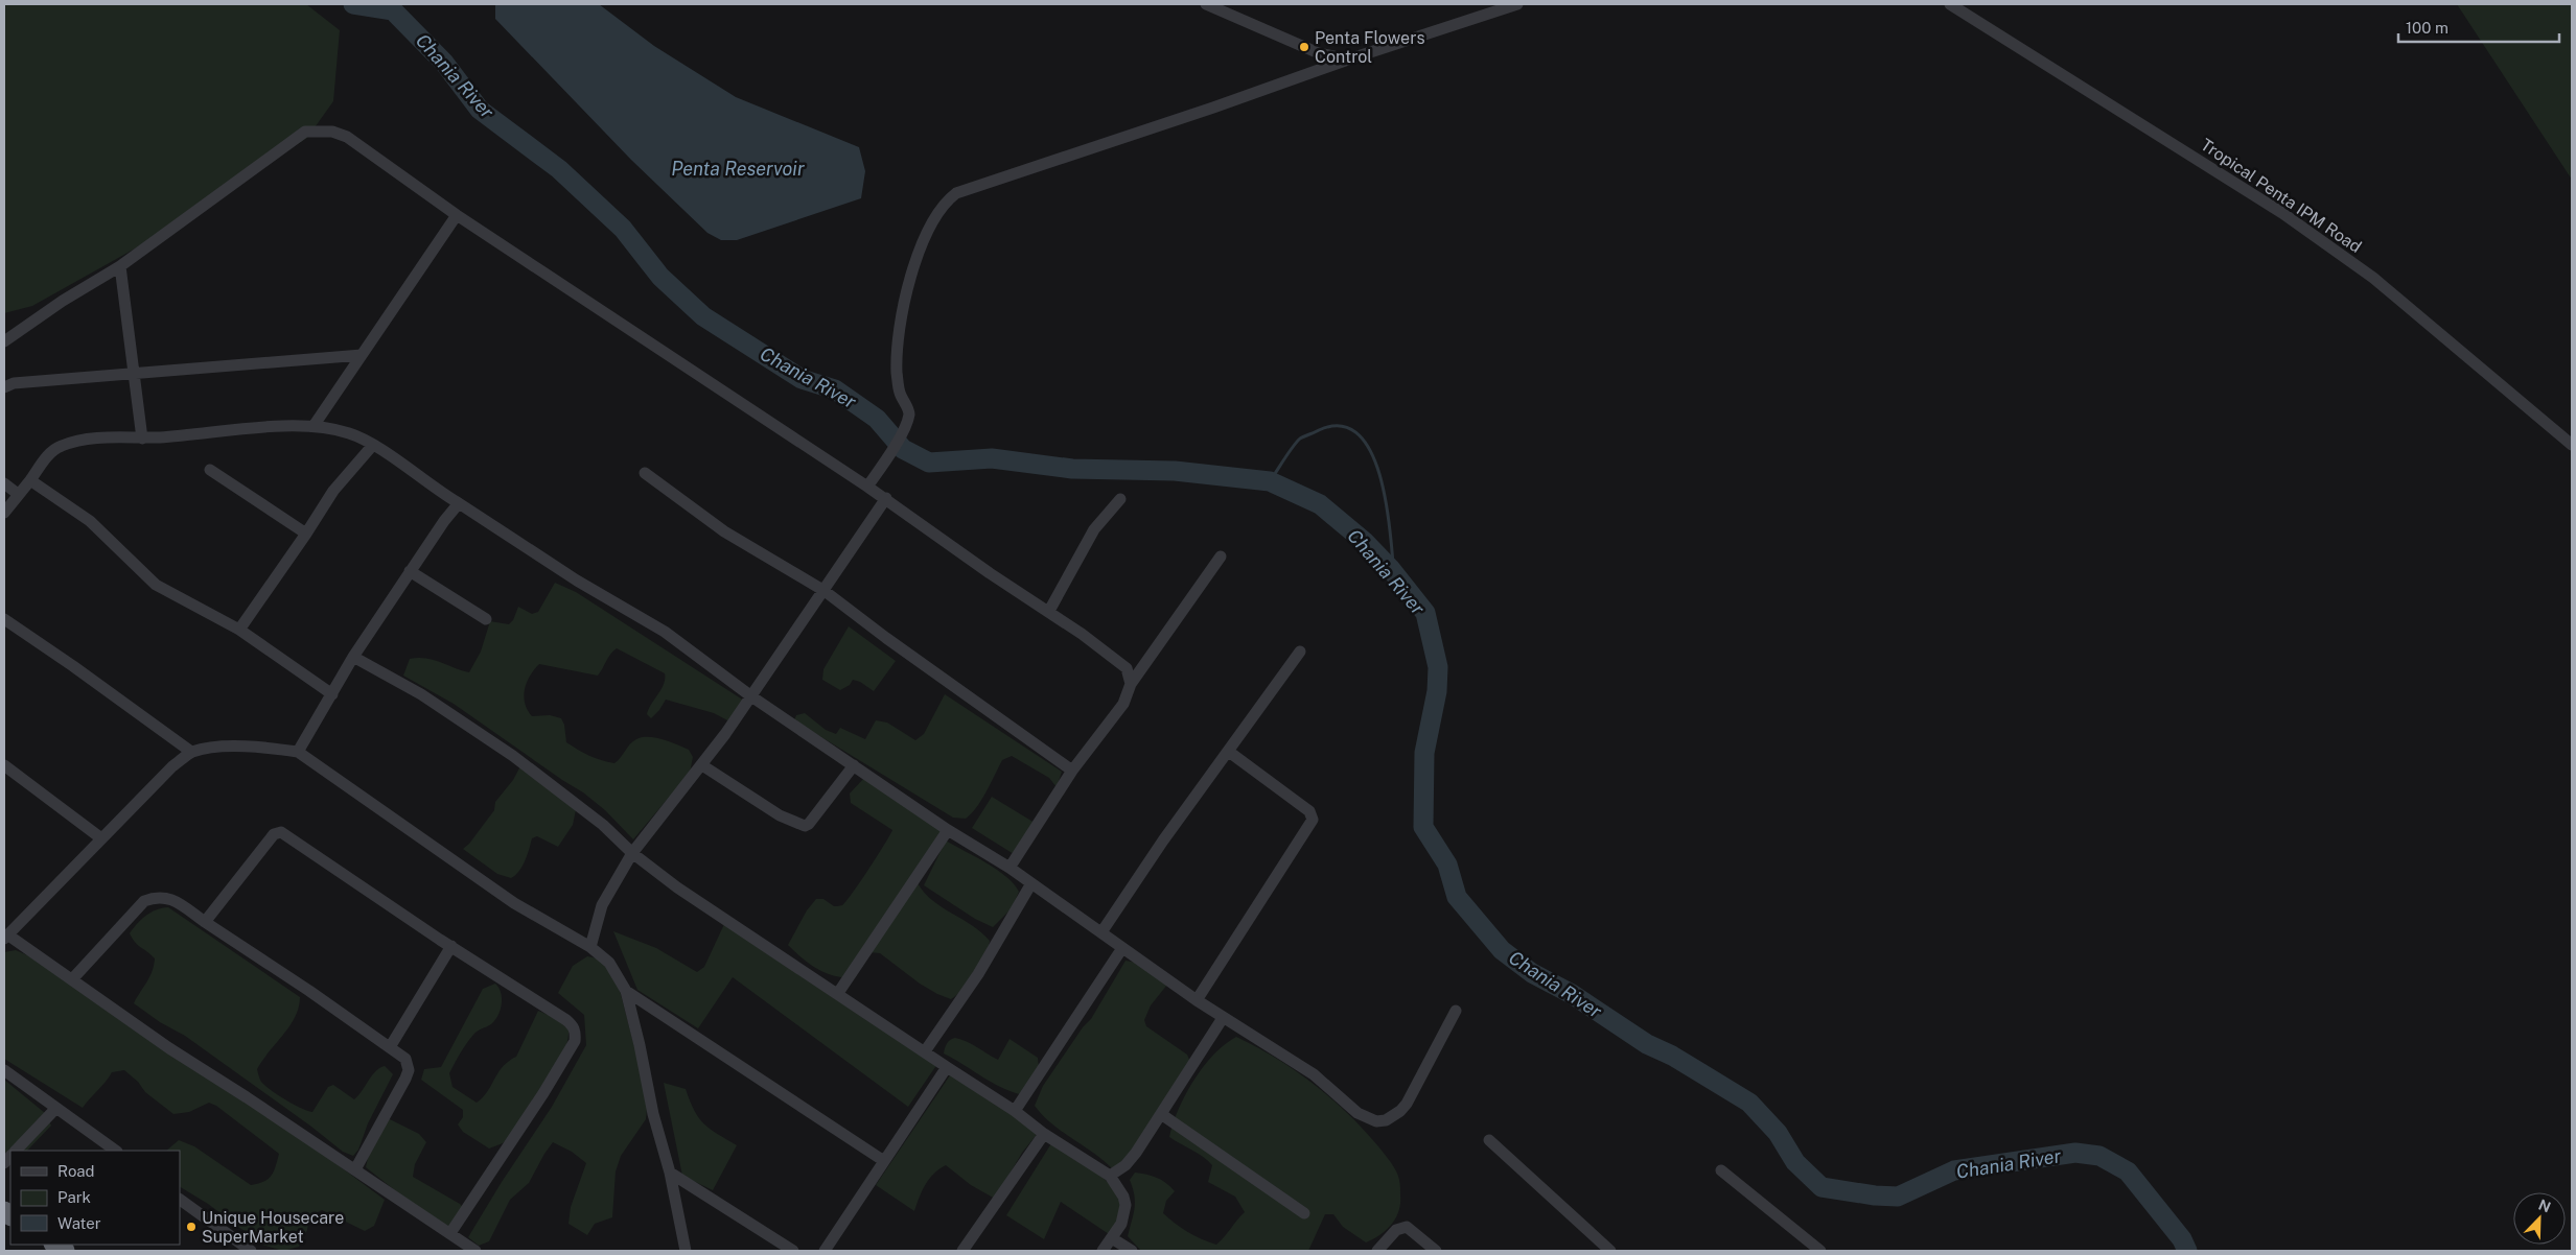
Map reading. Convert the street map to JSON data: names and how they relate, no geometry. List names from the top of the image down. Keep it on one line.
{"streets":{"street":["Tropical Penta IPM Road"]},"water":["Chania River","Penta Reservoir"],"places":["Penta Flowers Control","Unique Housecare SuperMarket"],"legend":["Road","Park","Water"],"scale_bar":"100 m","north":"top right"}
